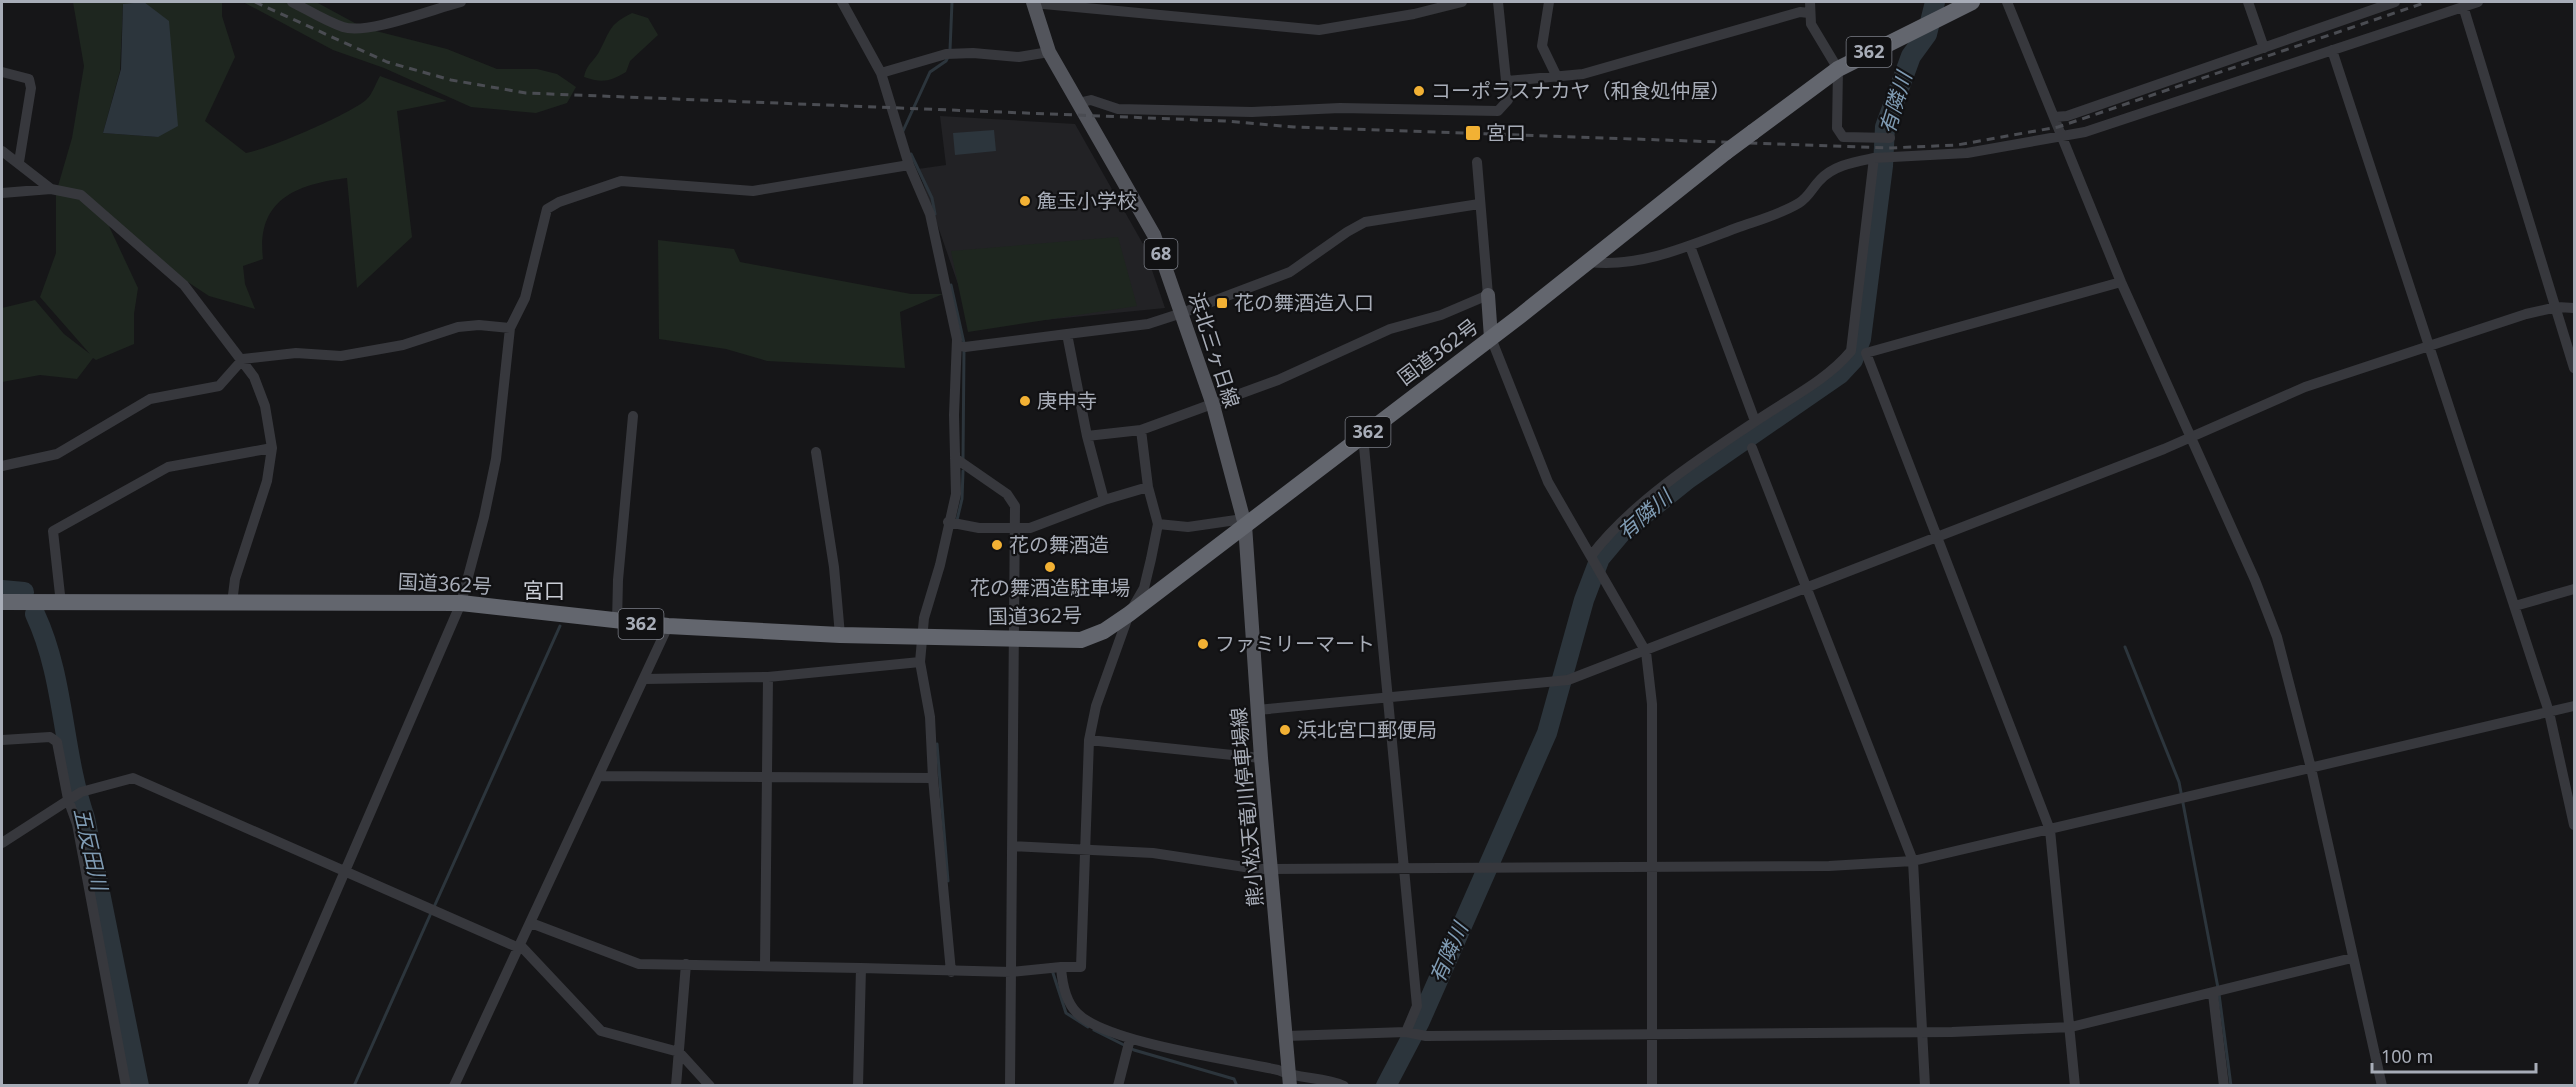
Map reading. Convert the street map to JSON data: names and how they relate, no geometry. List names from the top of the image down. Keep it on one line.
{"streets":{"highway":["362","国道362号"],"main road":["68","浜北三ヶ日線","熊小松天竜川停車場線"]},"crossings":[["浜北三ヶ日線","国道362号"],["浜北三ヶ日線","熊小松天竜川停車場線"],["国道362号","熊小松天竜川停車場線"]],"districts":["宮口"],"water":["有隣川","五反田川"],"places":{"other":["コーポラスナカヤ（和食処仲屋）","麁玉小学校","庚申寺","花の舞酒造","花の舞酒造駐車場","ファミリーマート","浜北宮口郵便局"],"transit":["宮口","花の舞酒造入口"]},"scale_bar":"100 m"}
